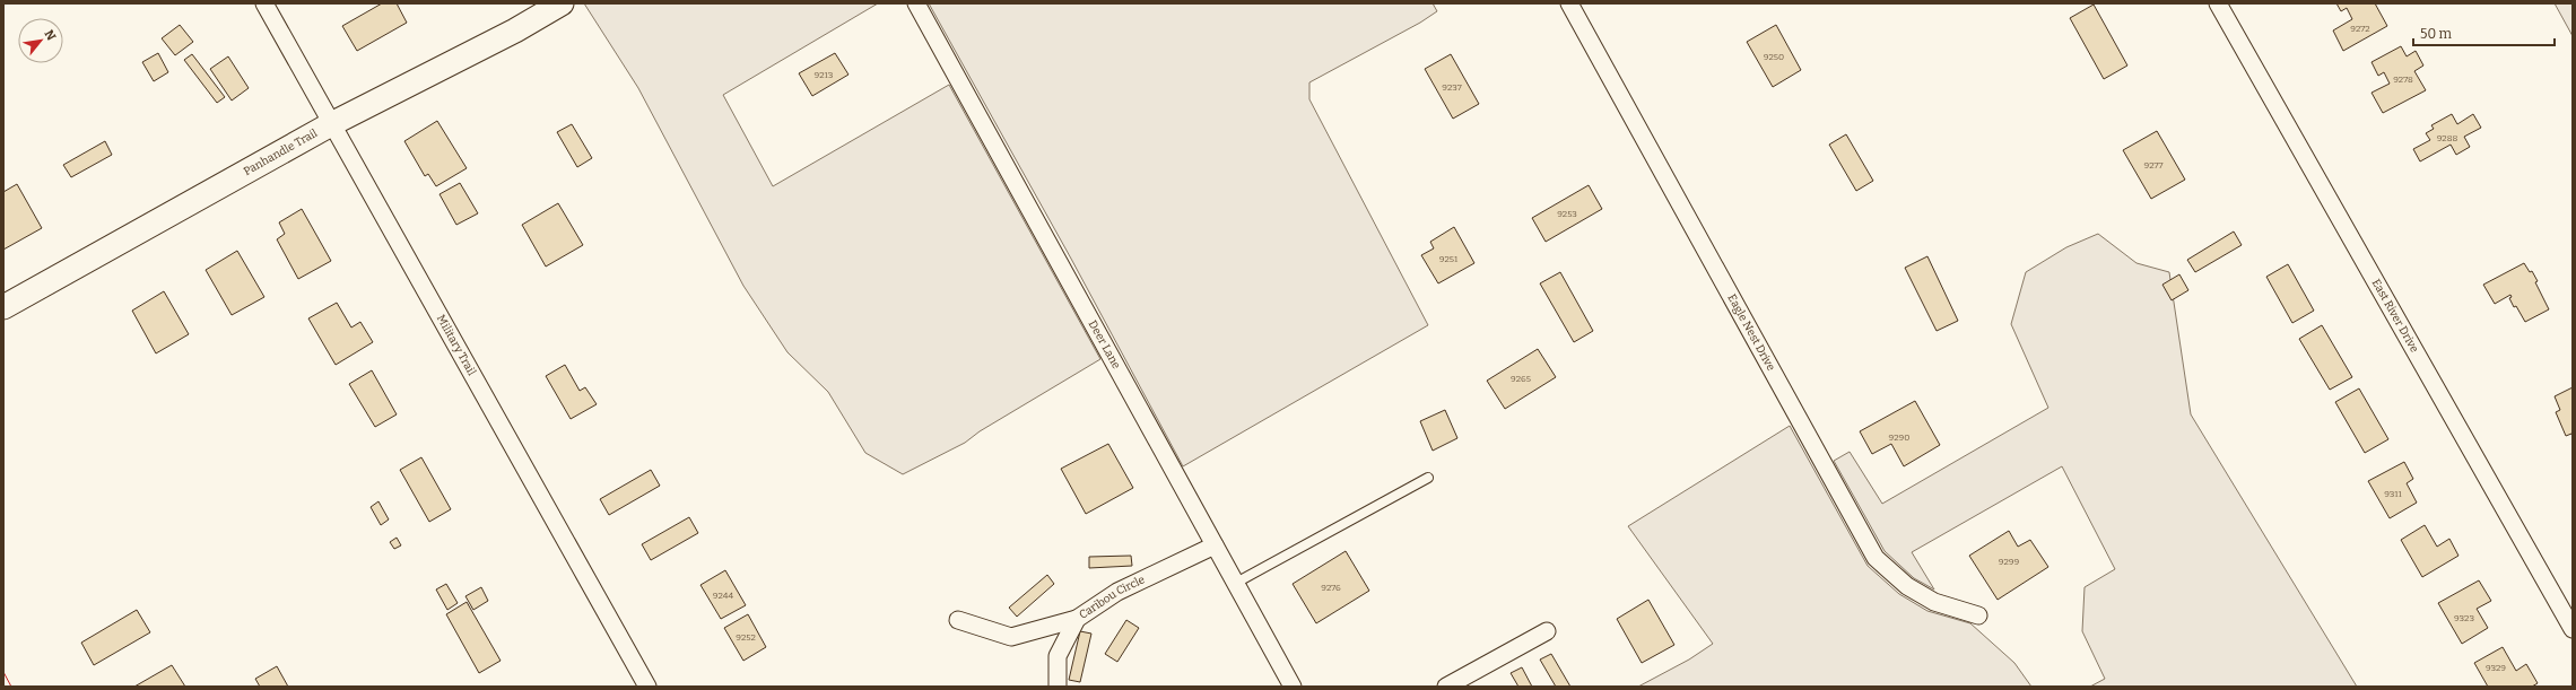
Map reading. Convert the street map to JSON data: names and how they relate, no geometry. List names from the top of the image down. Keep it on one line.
{"streets":{"street":["Panhandle Trail","East River Drive","Eagle Nest Drive","Military Trail","Deer Lane","Caribou Circle"]},"crossings":[["Panhandle Trail","Military Trail"],["Deer Lane","Caribou Circle"]],"house_numbers":["9272","9250","9213","9278","9237","9288","9277","9253","9251","9265","9290","9311","9299","9276","9244","9323","9252","9329"],"scale_bar":"50 m","north":"top right"}
